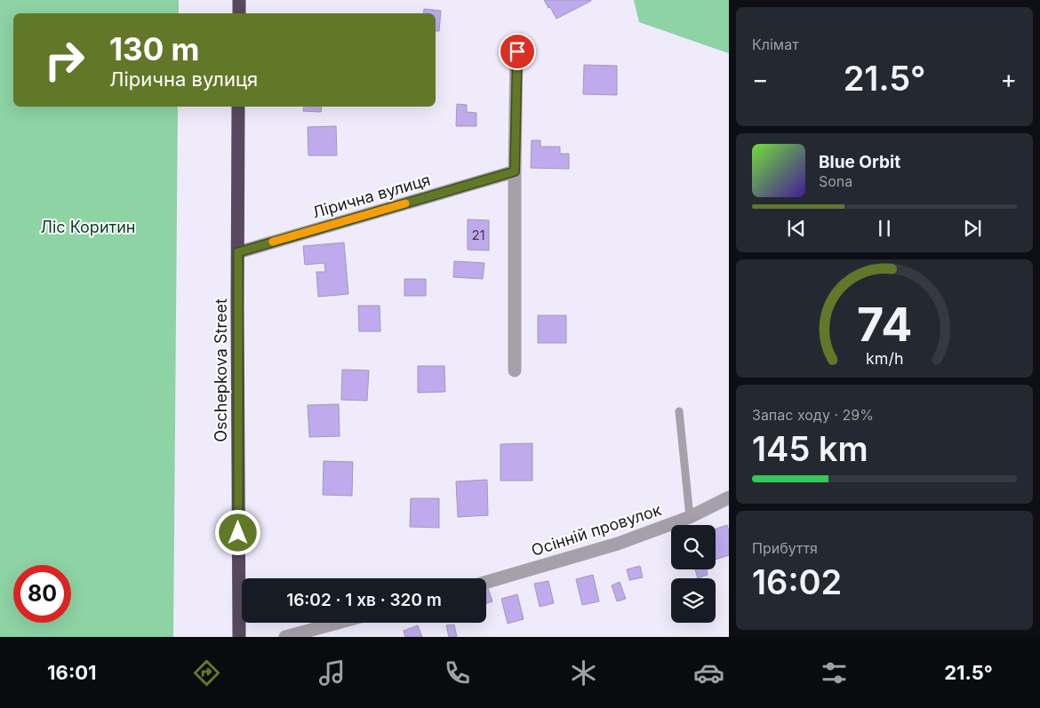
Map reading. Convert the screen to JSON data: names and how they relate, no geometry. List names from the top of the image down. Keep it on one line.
{"streets":{"highway":["Oschepkova Street"],"street":["Лірична вулиця","Осінній провулок"]},"crossings":[["Лірична вулиця","Oschepkova Street"]],"parks":["Ліс Коритин"],"house_numbers":["21"],"page":{"tile":["Клімат",["Запас ходу · 29%","145 km"],["Прибуття","16:02"]],"turn":["130 m","Лірична вулиця"],"heat":["−","21.5°","+"],"song":["Blue Orbit","Sona"],"limit":"80","trip":"16:02 · 1 хв · 320 m","tabs":["16:01","21.5°"],"gauge":["74","km/h"]}}
